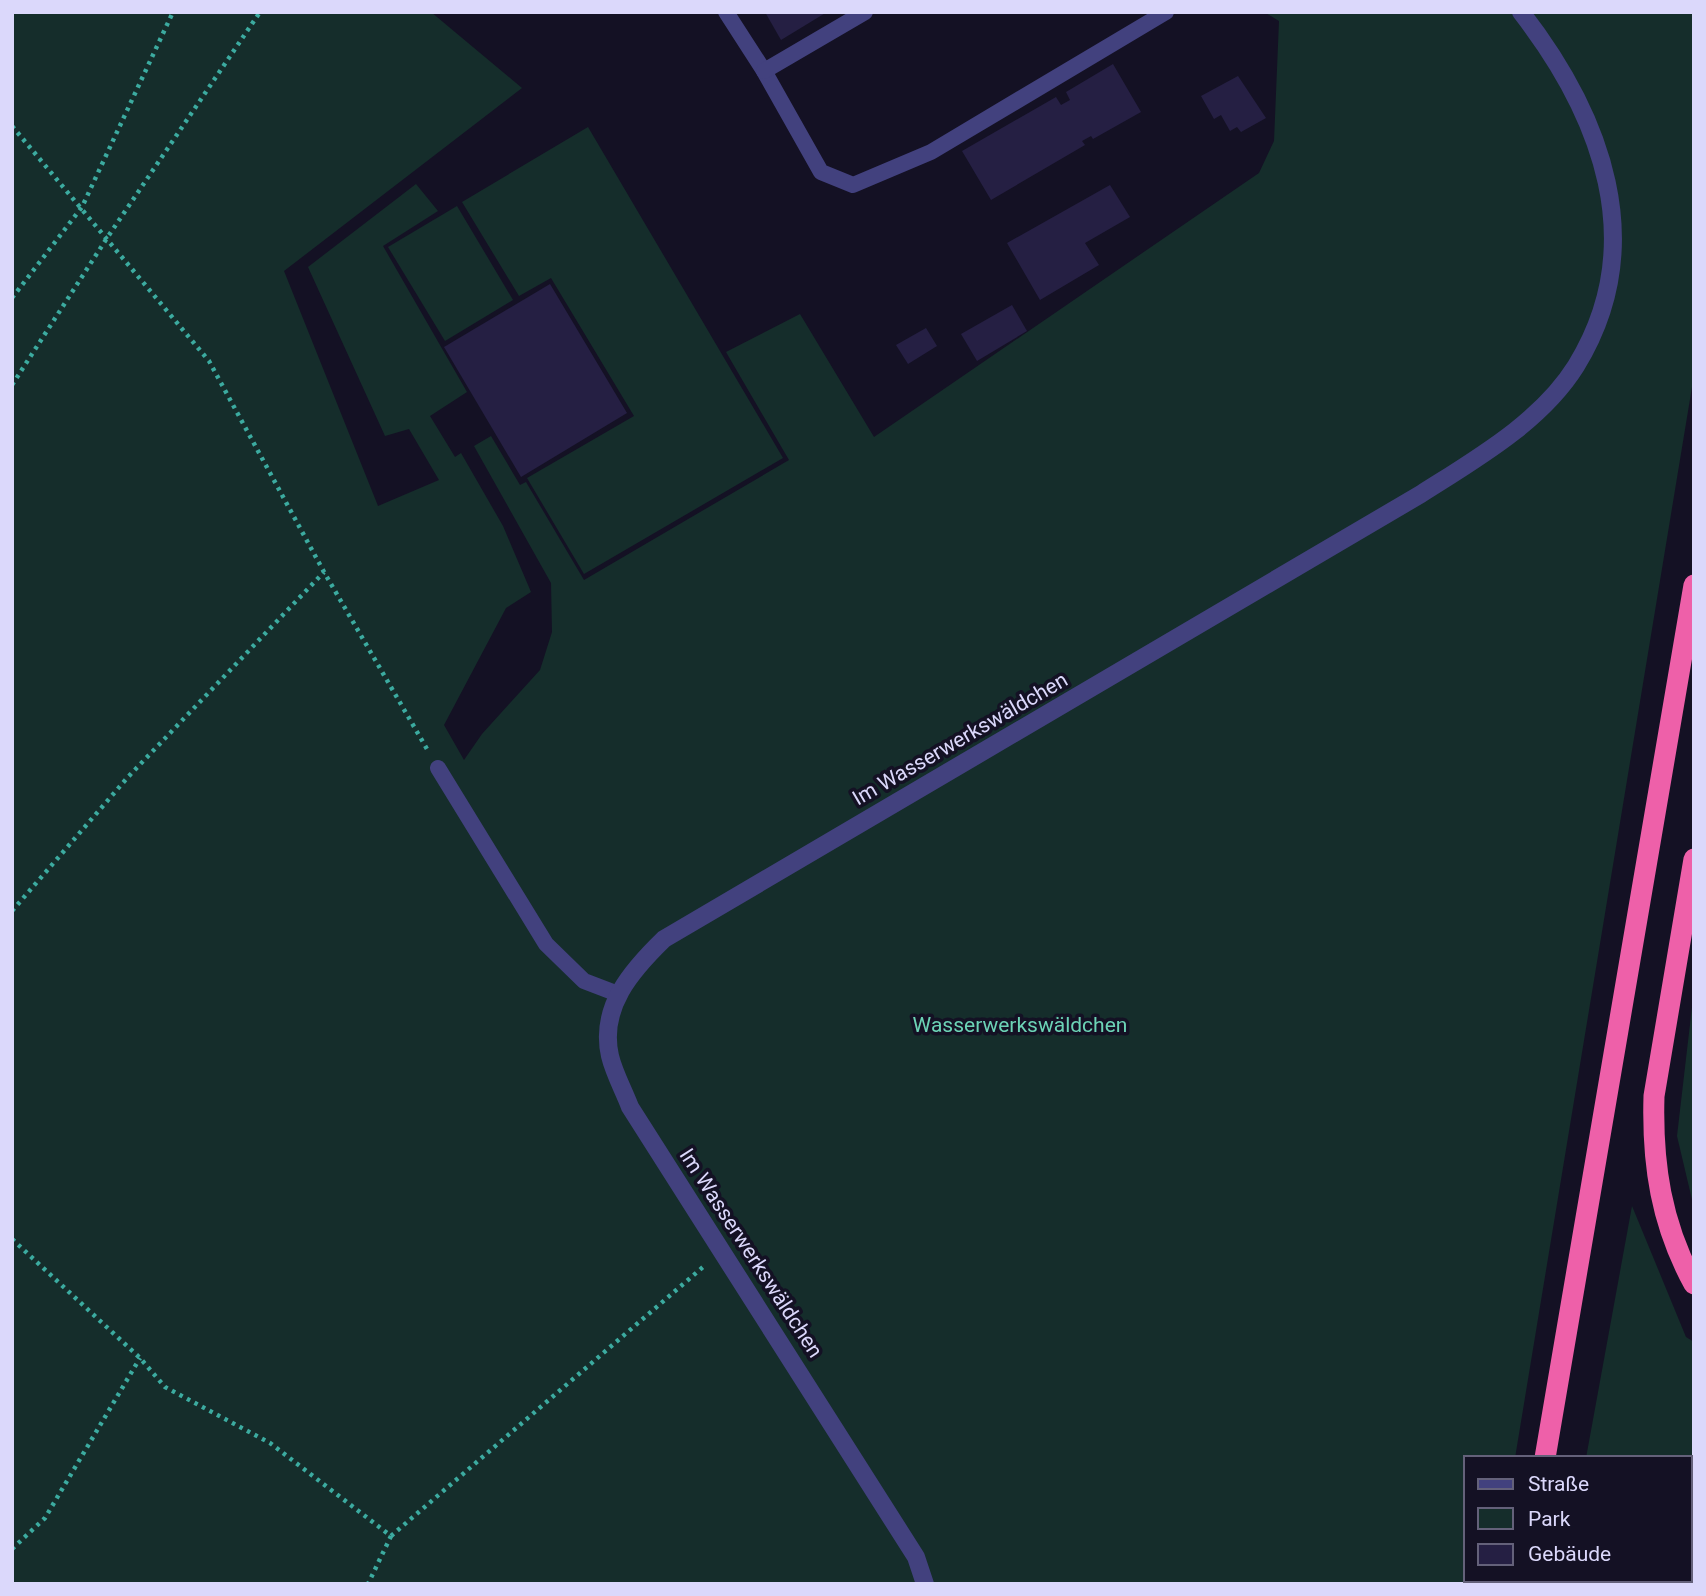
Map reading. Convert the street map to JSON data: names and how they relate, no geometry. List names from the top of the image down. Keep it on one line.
{"streets":{"street":["Im Wasserwerkswäldchen"]},"parks":["Wasserwerkswäldchen"],"legend":["Straße","Park","Gebäude"]}
